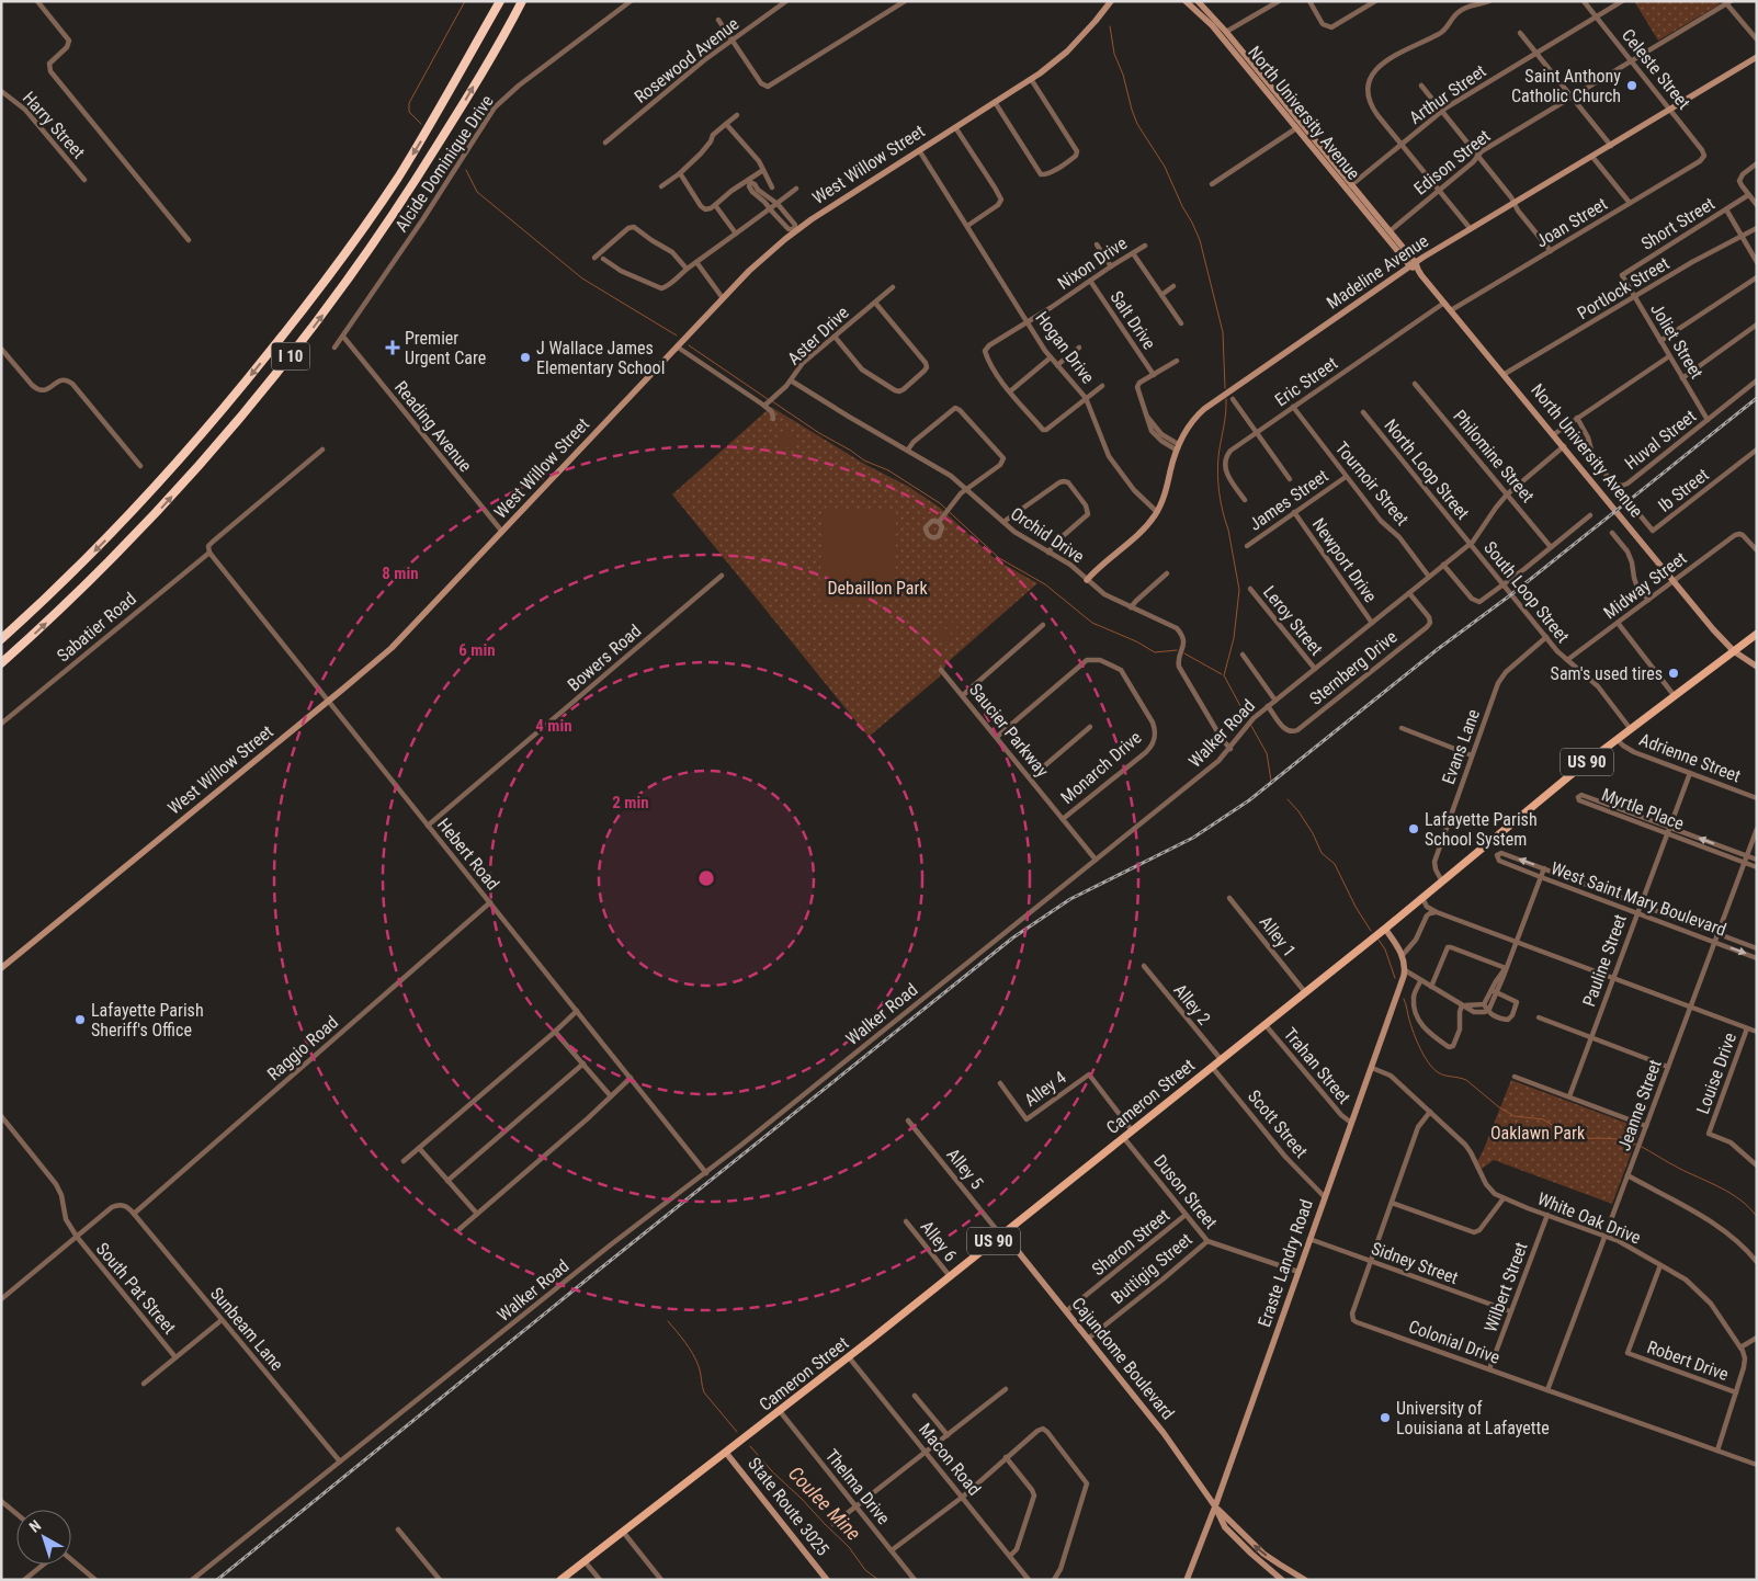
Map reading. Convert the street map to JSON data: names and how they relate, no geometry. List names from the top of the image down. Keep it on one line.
{"streets":{"highway":["I 10"],"main road":["North University Avenue","West Willow Street","Madeline Avenue","US 90","Cameron Street","Eraste Landry Road","Cajundome Boulevard","State Route 3025"],"street":["Rosewood Avenue","Celeste Street","Arthur Street","Harry Street","Edison Street","Alcide Dominique Drive","Joan Street","Short Street","Nixon Drive","Portlock Street","Salt Drive","Aster Drive","Joliet Street","Hogan Drive","Eric Street","Reading Avenue","Huval Street","Philomine Street","North Loop Street","Tournoir Street","Ib Street","James Street","Orchid Drive","Newport Drive","Midway Street","South Loop Street","Leroy Street","Sabatier Road","Bowers Road","Sternberg Drive","Saucier Parkway","Walker Road","Evans Lane","Adrienne Street","Monarch Drive","Myrtle Place","Hebert Road","West Saint Mary Boulevard","Alley 1","Pauline Street","Alley 2","Raggio Road","Trahan Street","Louise Drive","Alley 4","Jeanne Street","Scott Street","Alley 5","Duson Street","White Oak Drive","Alley 6","Sharon Street","Sidney Street","Buttigig Street","Wilbert Street","South Pat Street","Sunbeam Lane","Colonial Drive","Robert Drive","Macon Road","Thelma Drive"]},"crossings":[["Celeste Street","Arthur Street"],["Celeste Street","Edison Street"],["Celeste Street","Joan Street"],["Celeste Street","Madeline Avenue"],["Arthur Street","North University Avenue"],["North University Avenue","Edison Street"],["North University Avenue","Joan Street"],["North University Avenue","Madeline Avenue"],["North University Avenue","Portlock Street"],["North University Avenue","Eric Street"],["North University Avenue","Midway Street"],["North University Avenue","Walker Road"],["North University Avenue","Cameron Street"],["Alcide Dominique Drive","Reading Avenue"],["West Willow Street","Hogan Drive"],["West Willow Street","Reading Avenue"],["West Willow Street","Hebert Road"],["Short Street","Joliet Street"],["Nixon Drive","Salt Drive"],["Nixon Drive","Hogan Drive"],["Madeline Avenue","Hogan Drive"],["Madeline Avenue","Orchid Drive"],["Portlock Street","Joliet Street"],["Aster Drive","Orchid Drive"],["Joliet Street","Huval Street"],["Eric Street","Tournoir Street"],["Philomine Street","Walker Road"],["North Loop Street","South Loop Street"],["North Loop Street","Walker Road"],["Tournoir Street","James Street"],["Tournoir Street","Walker Road"],["James Street","Newport Drive"],["Orchid Drive","Walker Road"],["Newport Drive","Walker Road"],["Midway Street","South Loop Street"],["South Loop Street","Walker Road"],["South Loop Street","Evans Lane"],["South Loop Street","Cameron Street"],["Leroy Street","Walker Road"],["Sabatier Road","Hebert Road"],["Bowers Road","Hebert Road"],["Sternberg Drive","Walker Road"],["Saucier Parkway","Walker Road"],["Saucier Parkway","Monarch Drive"],["Walker Road","Hebert Road"],["Walker Road","Sunbeam Lane"],["Evans Lane","Cameron Street"],["Adrienne Street","Pauline Street"],["Adrienne Street","Cameron Street"],["Myrtle Place","Pauline Street"],["Myrtle Place","Jeanne Street"],["Hebert Road","Raggio Road"],["West Saint Mary Boulevard","Pauline Street"],["West Saint Mary Boulevard","Jeanne Street"],["Alley 1","Cameron Street"],["Alley 2","Cameron Street"],["Raggio Road","Sunbeam Lane"],["Trahan Street","Cameron Street"],["Trahan Street","Eraste Landry Road"],["Alley 4","Cameron Street"],["Cameron Street","Scott Street"],["Cameron Street","Alley 5"],["Cameron Street","Duson Street"],["Cameron Street","Alley 6"],["Cameron Street","Eraste Landry Road"],["Cameron Street","Cajundome Boulevard"],["Cameron Street","Macon Road"],["Cameron Street","Thelma Drive"],["Cameron Street","State Route 3025"],["Jeanne Street","White Oak Drive"],["Jeanne Street","Colonial Drive"],["Scott Street","Eraste Landry Road"],["Alley 5","Cajundome Boulevard"],["Duson Street","Sharon Street"],["Duson Street","Eraste Landry Road"],["Duson Street","Buttigig Street"],["White Oak Drive","Eraste Landry Road"],["White Oak Drive","Wilbert Street"],["White Oak Drive","Colonial Drive"],["White Oak Drive","Robert Drive"],["Sharon Street","Cajundome Boulevard"],["Eraste Landry Road","Sidney Street"],["Eraste Landry Road","Cajundome Boulevard"],["Sidney Street","Wilbert Street"],["Sidney Street","Colonial Drive"],["Buttigig Street","Cajundome Boulevard"],["Wilbert Street","Colonial Drive"]],"water":["Coulee Mine"],"parks":["Debaillon Park","Oaklawn Park"],"places":{"other":["Saint Anthony Catholic Church","J Wallace James Elementary School","Sam's used tires","Lafayette Parish School System","Lafayette Parish Sheriff's Office","University of Louisiana at Lafayette"],"health":["Premier Urgent Care"]},"north":"top left","rings":["8 min","6 min","4 min","2 min"]}
